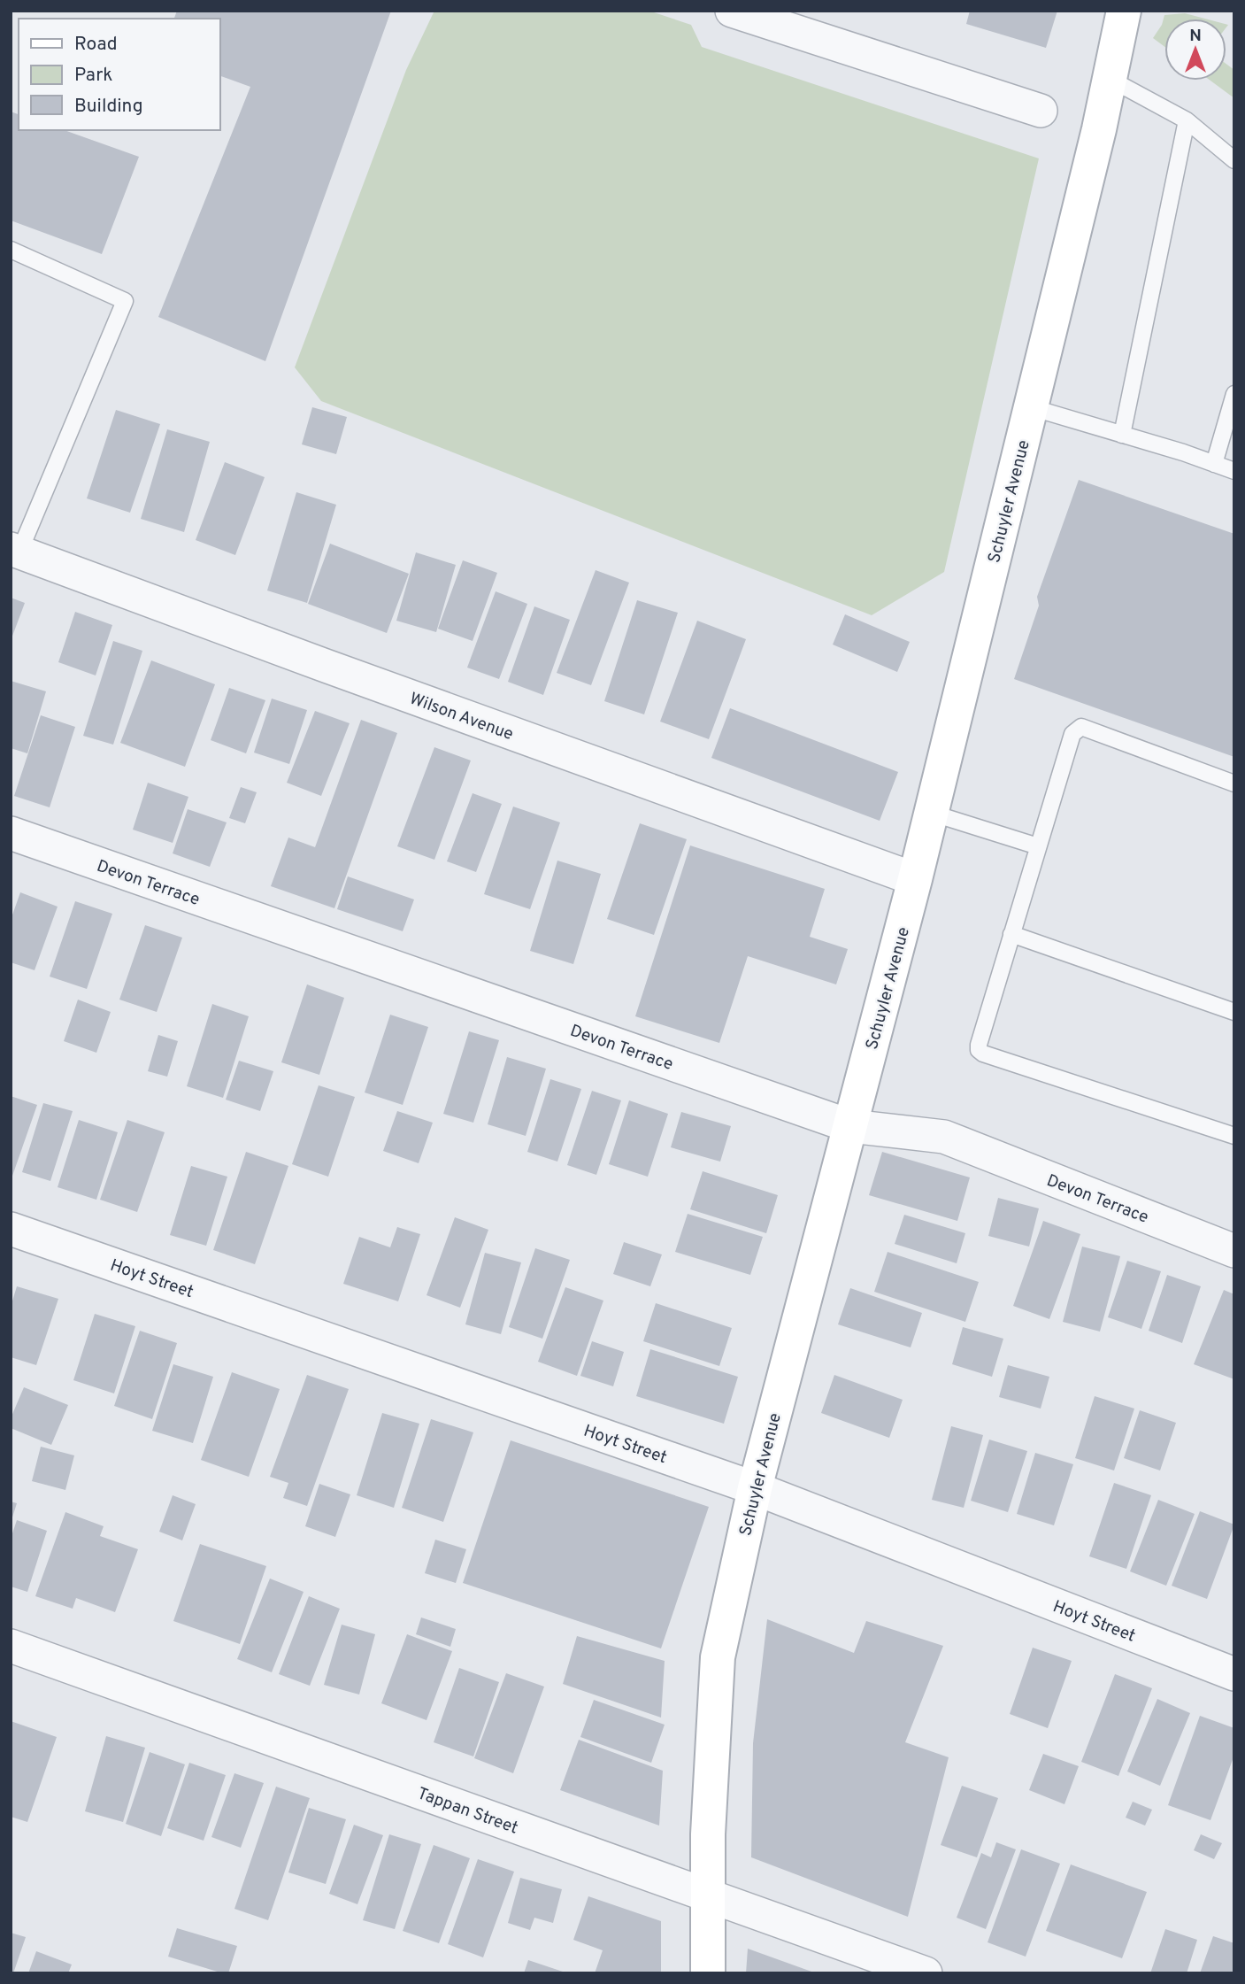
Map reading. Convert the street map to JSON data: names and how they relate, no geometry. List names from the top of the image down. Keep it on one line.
{"streets":{"main road":["Schuyler Avenue"],"street":["Wilson Avenue","Devon Terrace","Hoyt Street","Tappan Street"]},"crossings":[["Schuyler Avenue","Wilson Avenue"],["Schuyler Avenue","Devon Terrace"],["Schuyler Avenue","Hoyt Street"],["Schuyler Avenue","Tappan Street"]],"legend":["Road","Park","Building"],"north":"top"}
